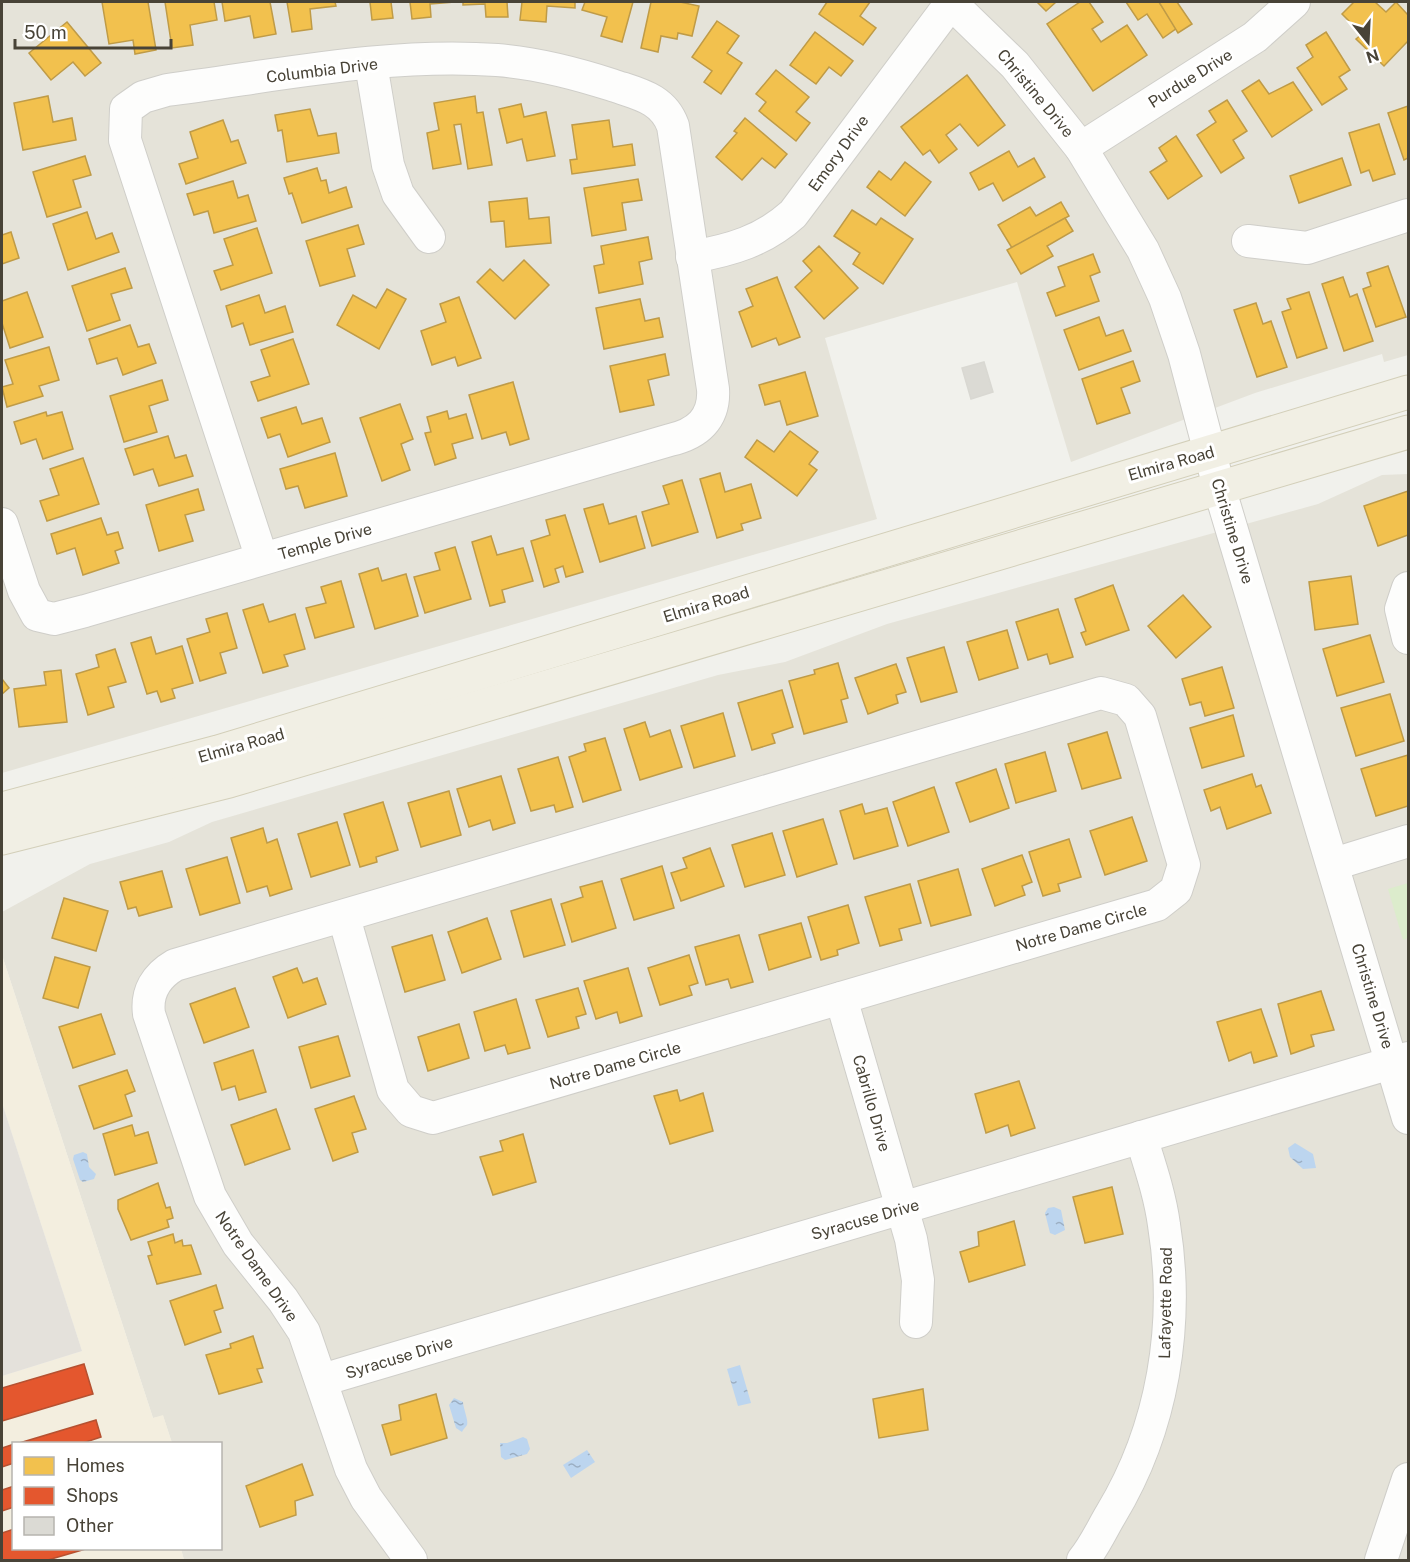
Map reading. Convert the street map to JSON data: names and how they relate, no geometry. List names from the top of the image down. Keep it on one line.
{"streets":{"main road":["Elmira Road"],"street":["Columbia Drive","Purdue Drive","Christine Drive","Emory Drive","Temple Drive","Notre Dame Circle","Cabrillo Drive","Syracuse Drive","Notre Dame Drive","Lafayette Road"]},"crossings":[["Columbia Drive","Emory Drive"],["Columbia Drive","Temple Drive"],["Purdue Drive","Christine Drive"],["Christine Drive","Emory Drive"],["Christine Drive","Elmira Road"],["Christine Drive","Syracuse Drive"],["Notre Dame Circle","Cabrillo Drive"],["Notre Dame Circle","Notre Dame Drive"],["Cabrillo Drive","Syracuse Drive"],["Syracuse Drive","Notre Dame Drive"],["Syracuse Drive","Lafayette Road"]],"legend":["Homes","Shops","Other"],"scale_bar":"50 m","north":"bottom"}
